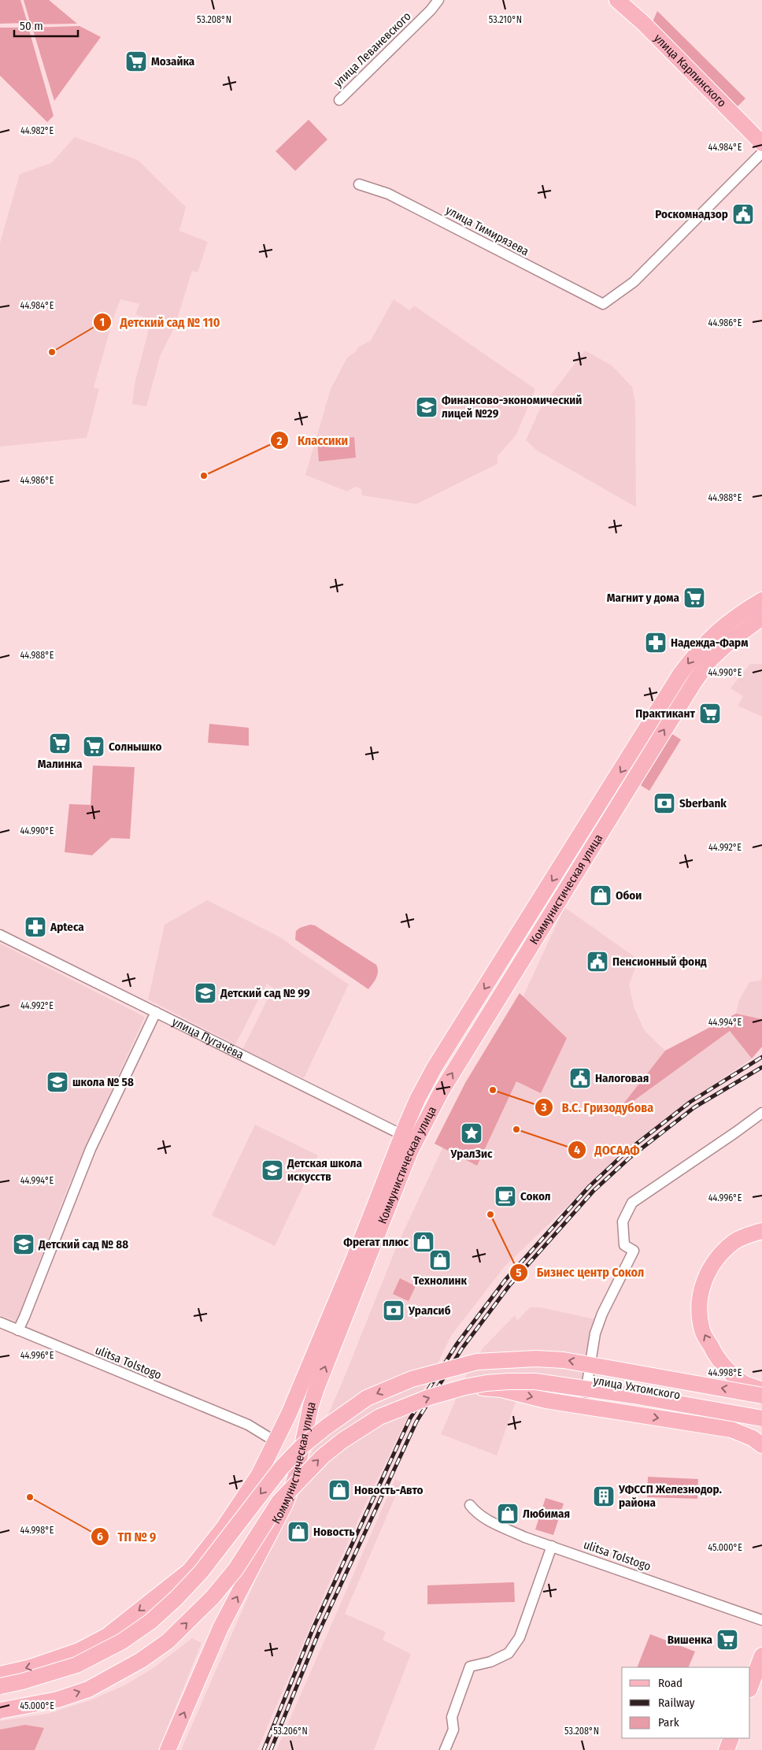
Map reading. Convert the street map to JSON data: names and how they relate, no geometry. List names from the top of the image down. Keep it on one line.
{"streets":{"main road":["улица Карпинского","Коммунистическая улица"],"street":["улица Леваневского","улица Тимирязева","улица Пугачёва","ulitsa Tolstogo","улица Ухтомского"]},"crossings":[["Коммунистическая улица","улица Пугачёва"],["Коммунистическая улица","ulitsa Tolstogo"]],"places":{"supermarket":["Мозайка","Магнит у дома","Практикант","Малинка","Солнышко","Вишенка"],"public building":["Роскомнадзор","Пенсионный фонд","Налоговая"],"other":["Детский сад № 110","Классики","В.С. Гризодубова","ДОСААФ","Бизнес центр Сокол","ТП № 9"],"school or university":["Финансово-экономический лицей №29","Детский сад № 99","школа № 58","Детская школа искусств","Детский сад № 88"],"pharmacy":["Надежда-Фарм","Apteca"],"bank":["Sberbank","Уралсиб"],"shop":["Обои","Фрегат плюс","Технолинк","Новость-Авто","Любимая","Новость"],"place":["УралЗис"],"cafe":["Сокол"],"building":["УФССП Железнодор. района"]},"legend":["Road","Railway","Park"],"scale_bar":"50 m","coordinates":["53.208°N","53.210°N","44.982°E","44.984°E","44.986°E","44.988°E","44.990°E","44.992°E","44.994°E","44.996°E","44.998°E","45.000°E","53.206°N"]}
